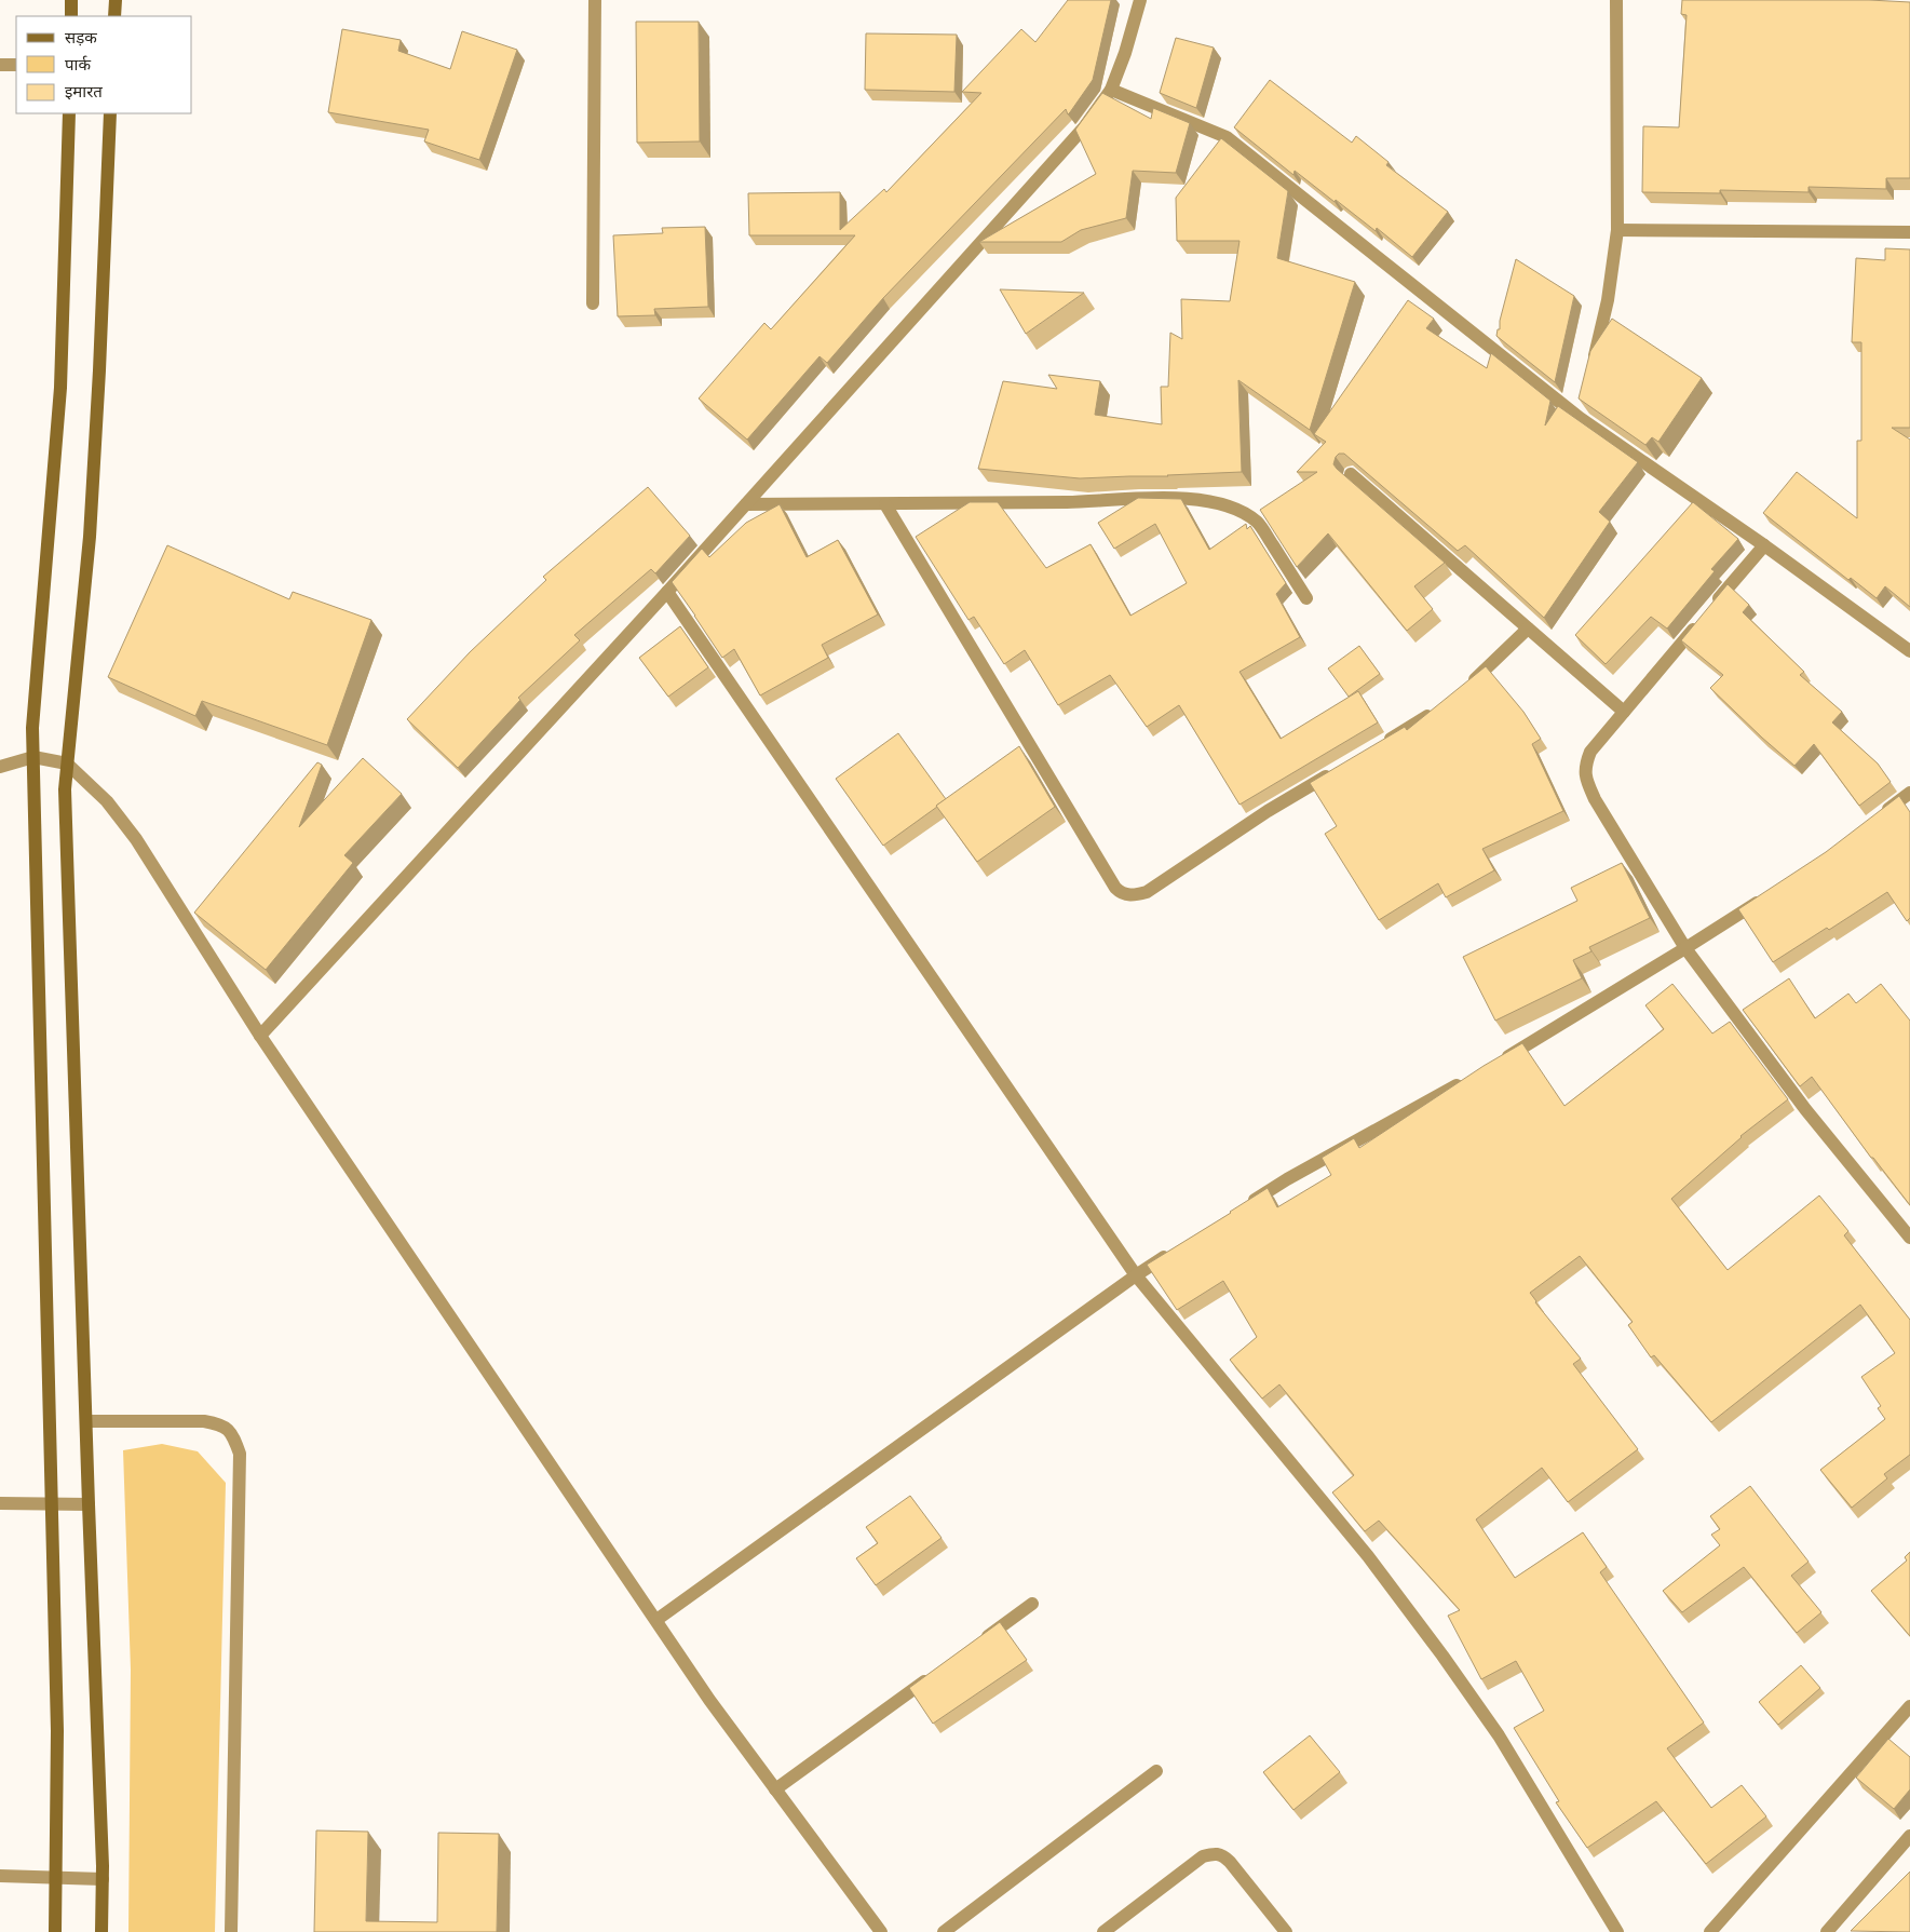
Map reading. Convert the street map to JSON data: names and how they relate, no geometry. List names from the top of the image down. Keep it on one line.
{"legend":["सड़क","पार्क","इमारत"]}
